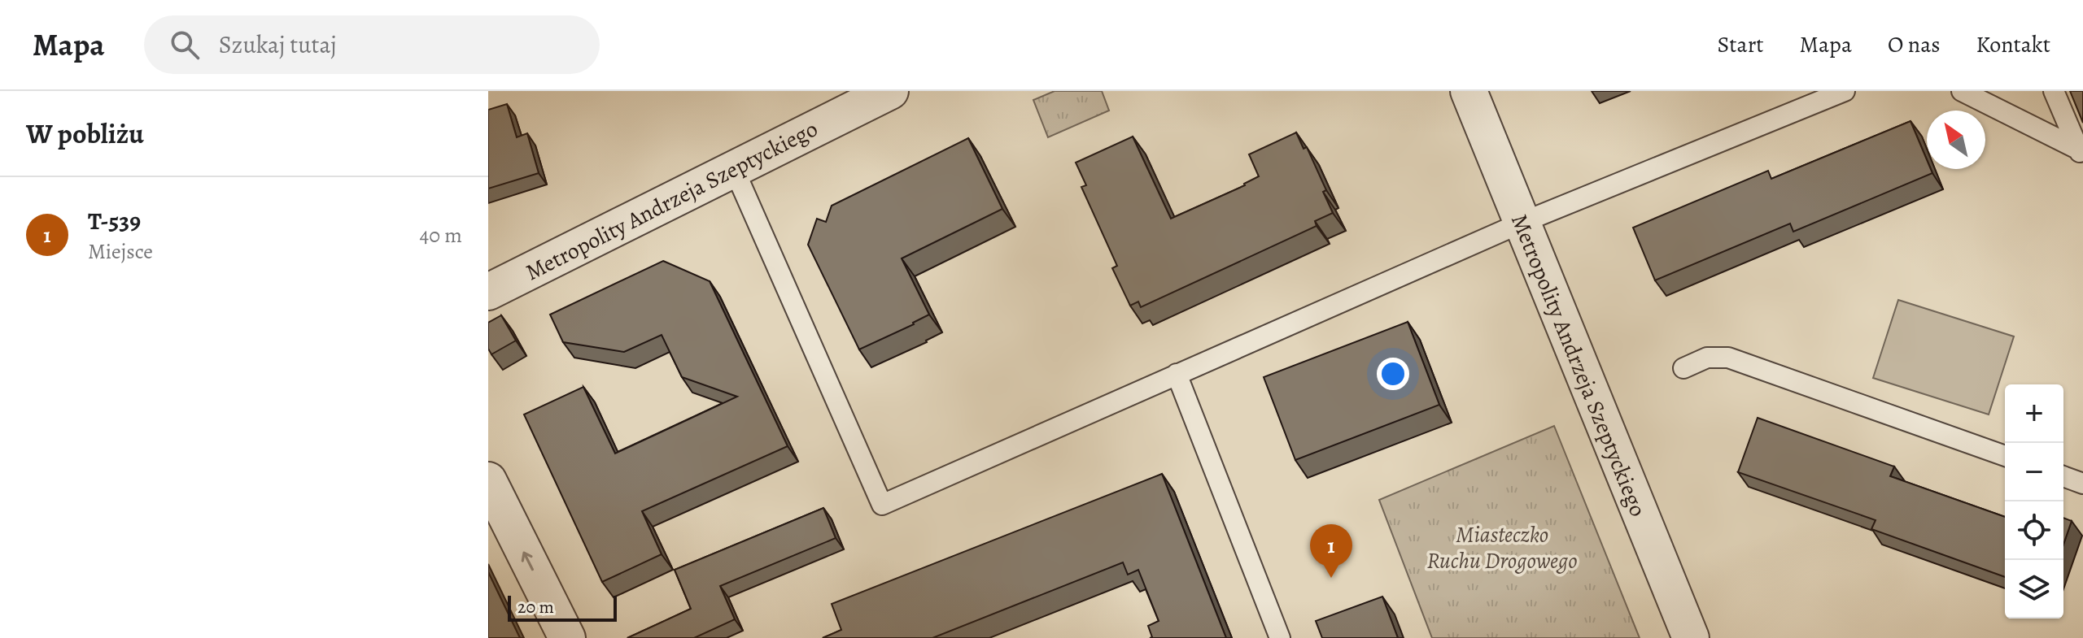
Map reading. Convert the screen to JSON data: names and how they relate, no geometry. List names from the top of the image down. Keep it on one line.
{"streets":{"street":["Metropolity Andrzeja Szeptyckiego"]},"parks":["Miasteczko Ruchu Drogowego"],"scale_bar":"20 m","north":"top left","page":{"header":"Mapa","search":"Szukaj tutaj","nav":["Start","Mapa","O nas","Kontakt"],"heading":"W pobliżu","list":[{"mark":"1","name":"T-539","note":"Miejsce","value":"40 m"}],"map_buttons":["+","−"],"pins":"1","scale":"20 m"}}
